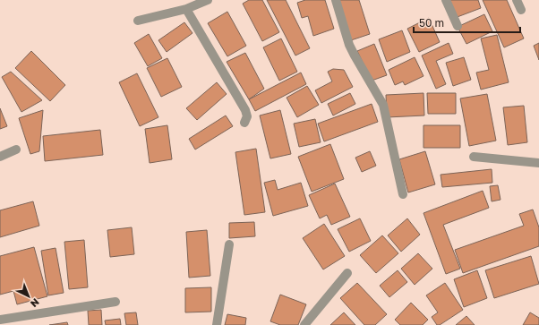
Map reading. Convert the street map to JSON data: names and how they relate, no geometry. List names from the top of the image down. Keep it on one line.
{"scale_bar":"50 m","north":"bottom right"}
